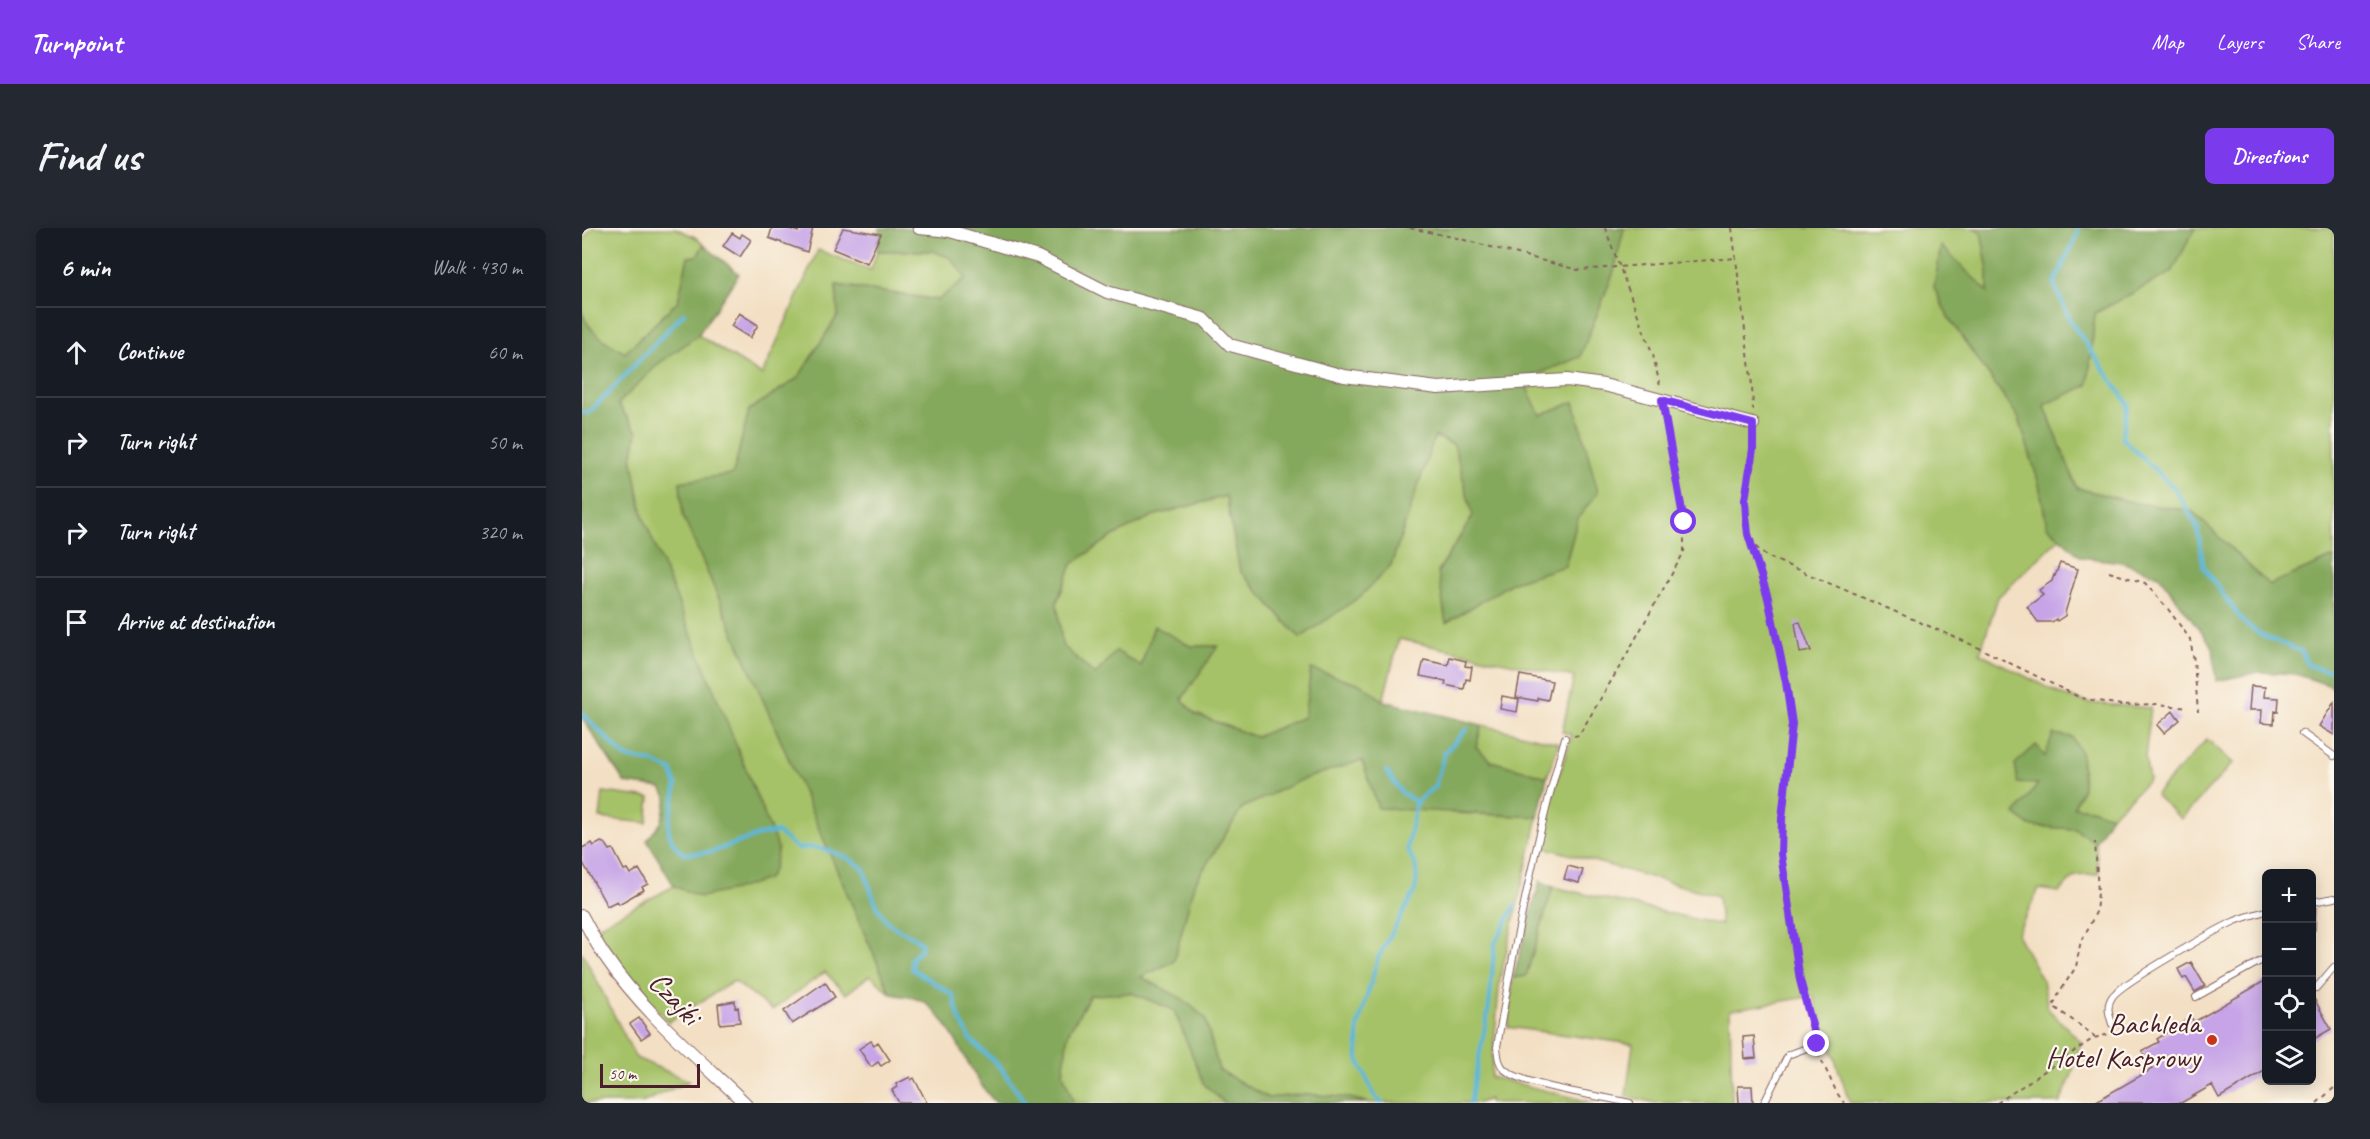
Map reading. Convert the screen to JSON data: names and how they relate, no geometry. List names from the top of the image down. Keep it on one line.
{"streets":{"street":["Czajki"]},"places":["Bachleda Hotel Kasprowy"],"scale_bar":"50 m","page":{"header":"Turnpoint","nav":["Map","Layers","Share"],"buttons":"Directions","title":"Find us","heading":["6 min","Walk · 430 m"],"list":[["Continue","60 m"],["Turn right","50 m"],["Turn right","320 m"],"Arrive at destination"],"map_buttons":["+","−"],"scale":"50 m"}}
